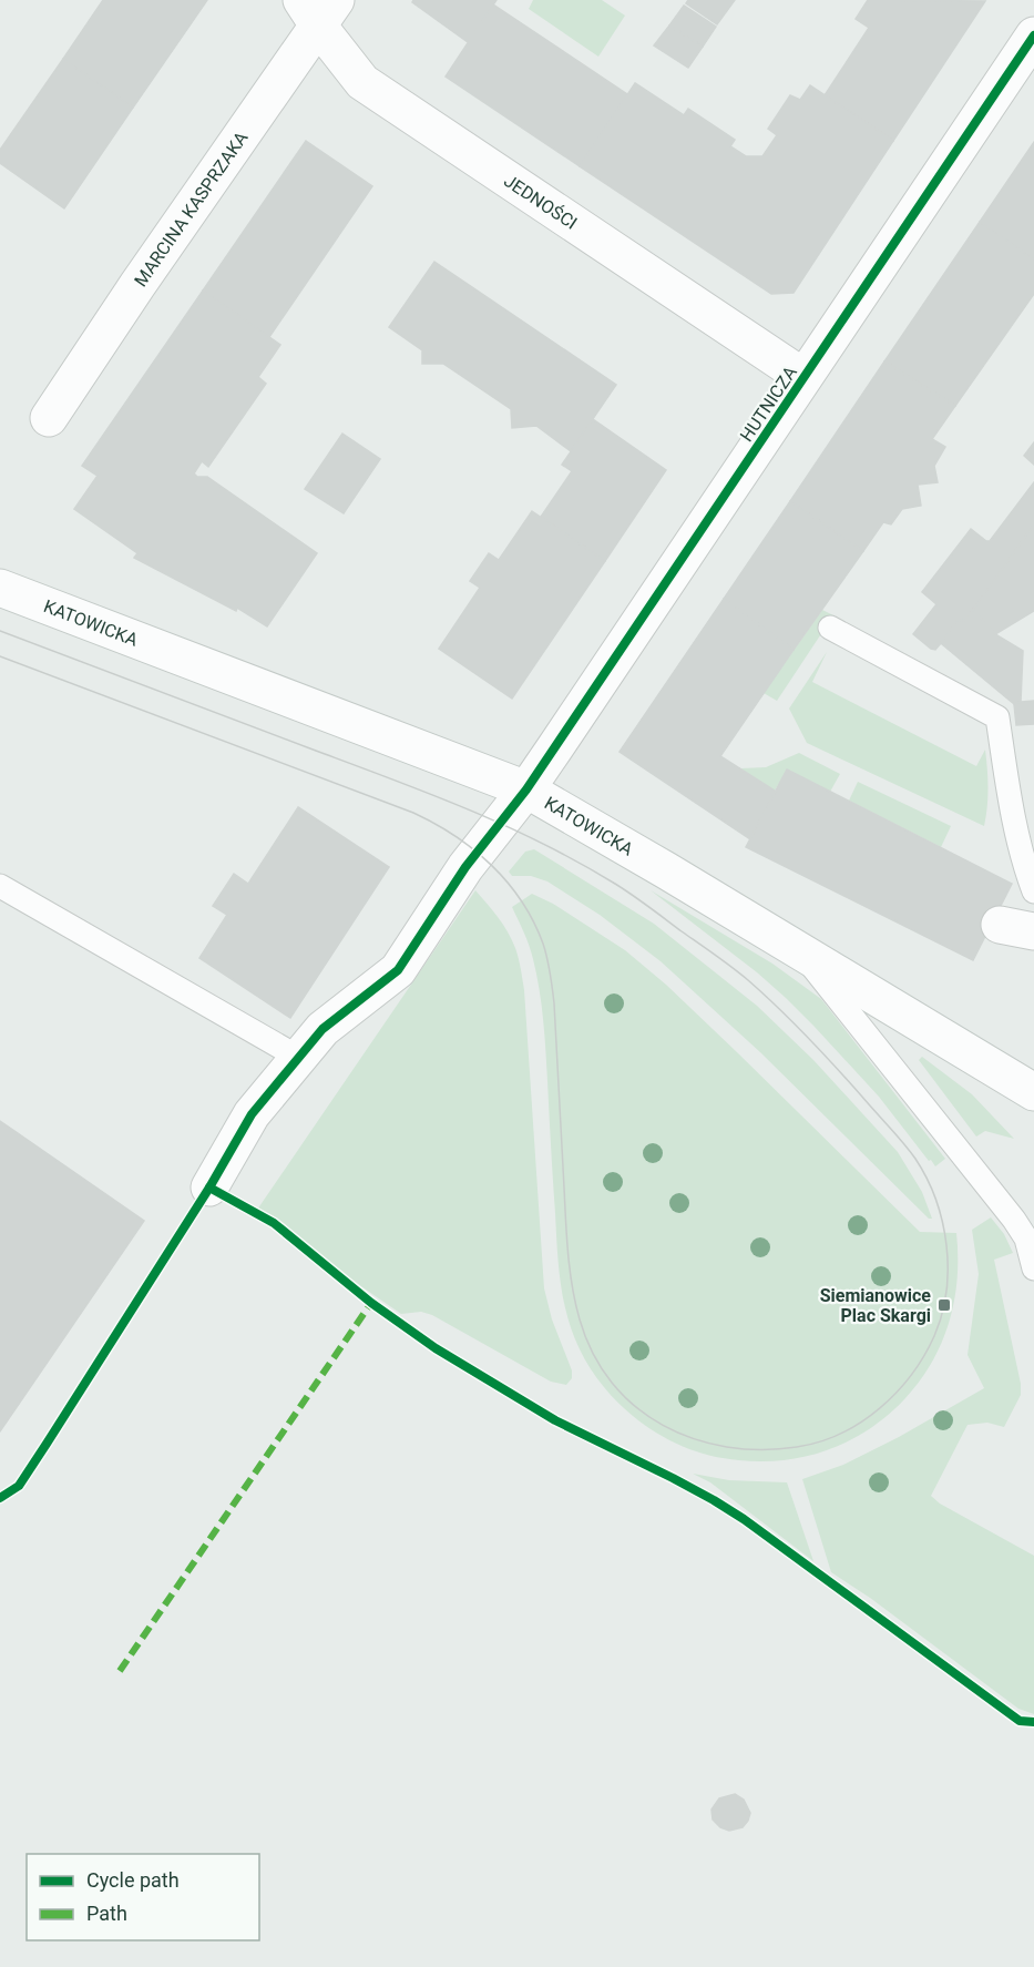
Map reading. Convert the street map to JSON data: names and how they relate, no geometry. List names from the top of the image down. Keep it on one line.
{"streets":{"street":["JEDNOŚCI","MARCINA KASPRZAKA","HUTNICZA","KATOWICKA"]},"crossings":[["JEDNOŚCI","MARCINA KASPRZAKA"],["JEDNOŚCI","HUTNICZA"],["HUTNICZA","KATOWICKA"]],"places":{"transit":["Siemianowice Plac Skargi"]},"legend":["Cycle path","Path"]}
